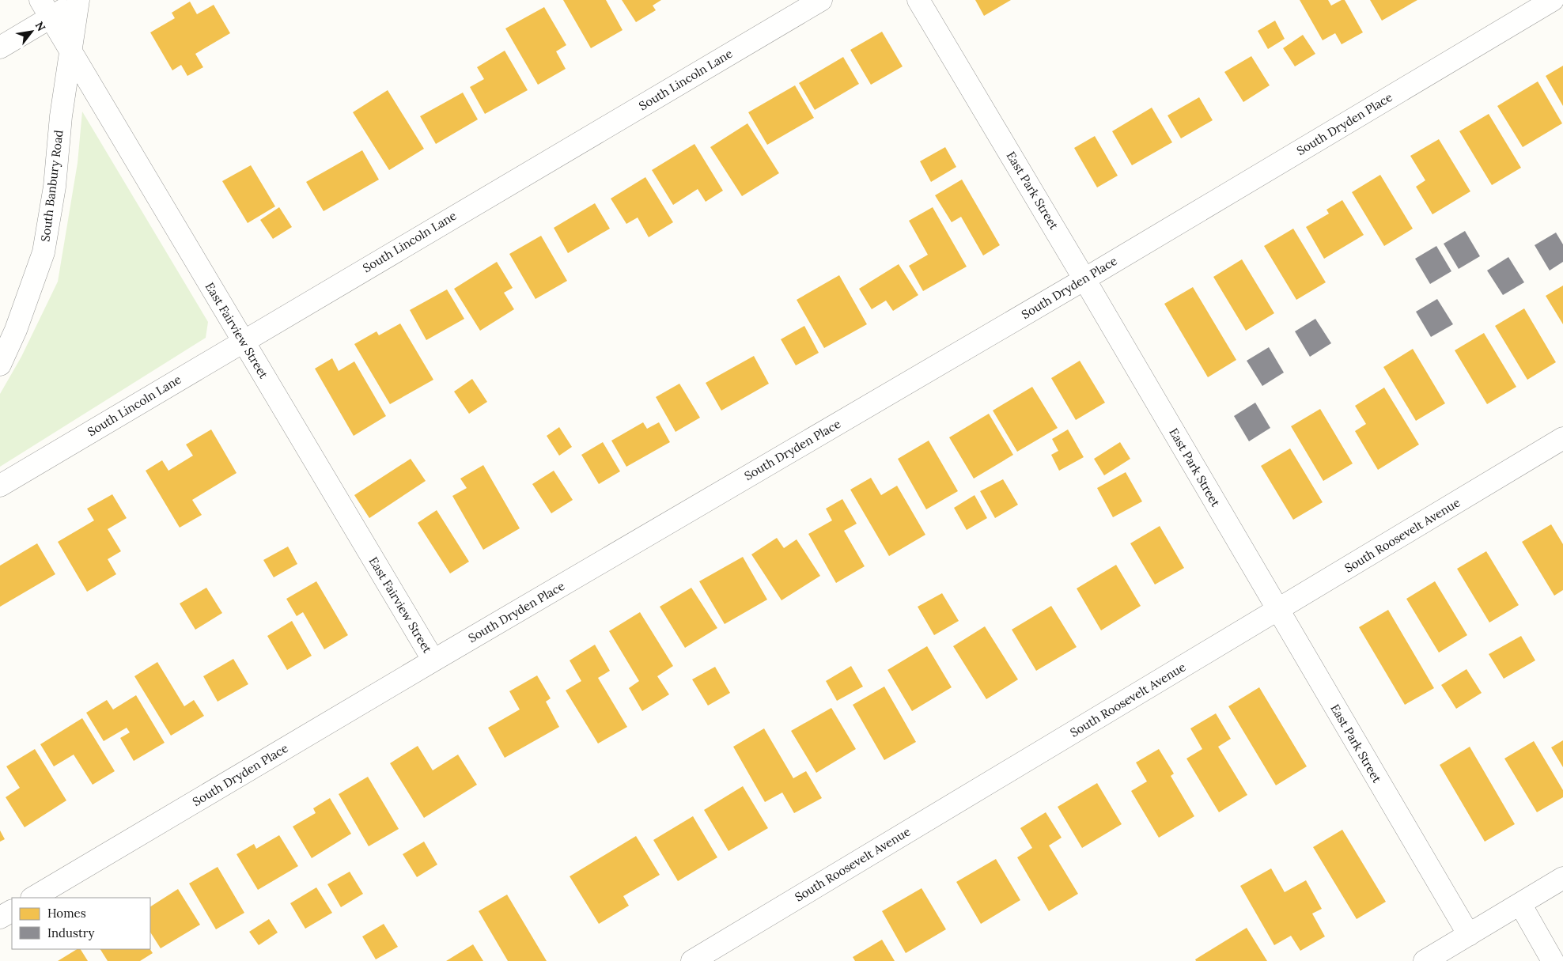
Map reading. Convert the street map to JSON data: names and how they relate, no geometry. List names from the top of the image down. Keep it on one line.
{"streets":{"street":["South Lincoln Lane","South Dryden Place","South Banbury Road","East Park Street","East Fairview Street","South Roosevelt Avenue"]},"crossings":[["South Lincoln Lane","East Fairview Street"],["South Dryden Place","East Park Street"],["South Dryden Place","East Fairview Street"],["South Banbury Road","East Fairview Street"],["East Park Street","South Roosevelt Avenue"]],"legend":["Homes","Industry"],"north":"top right"}
